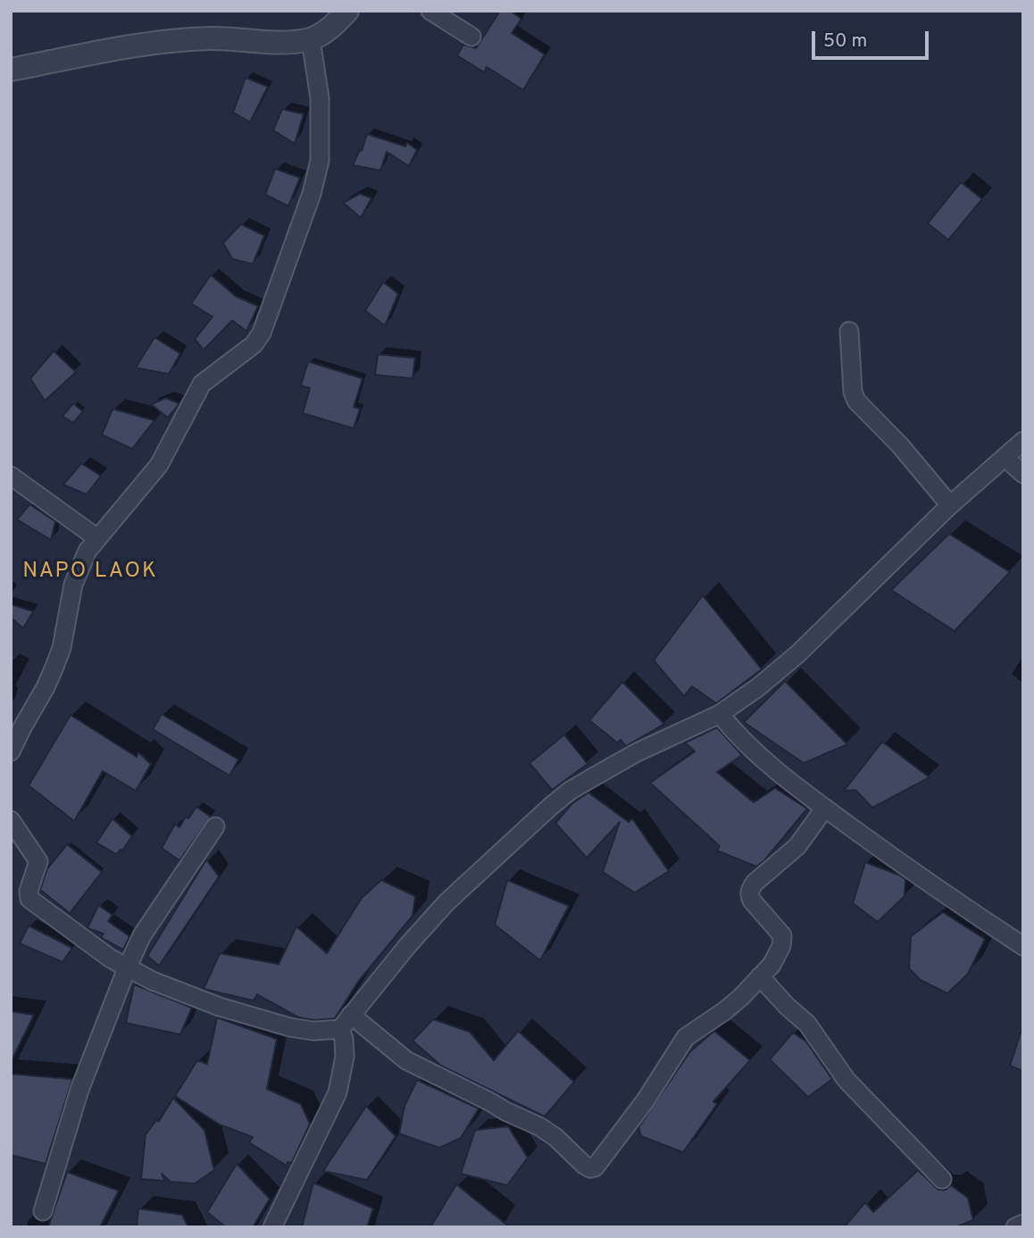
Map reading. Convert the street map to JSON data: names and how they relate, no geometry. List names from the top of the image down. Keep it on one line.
{"districts":["NAPO LAOK"],"scale_bar":"50 m"}
